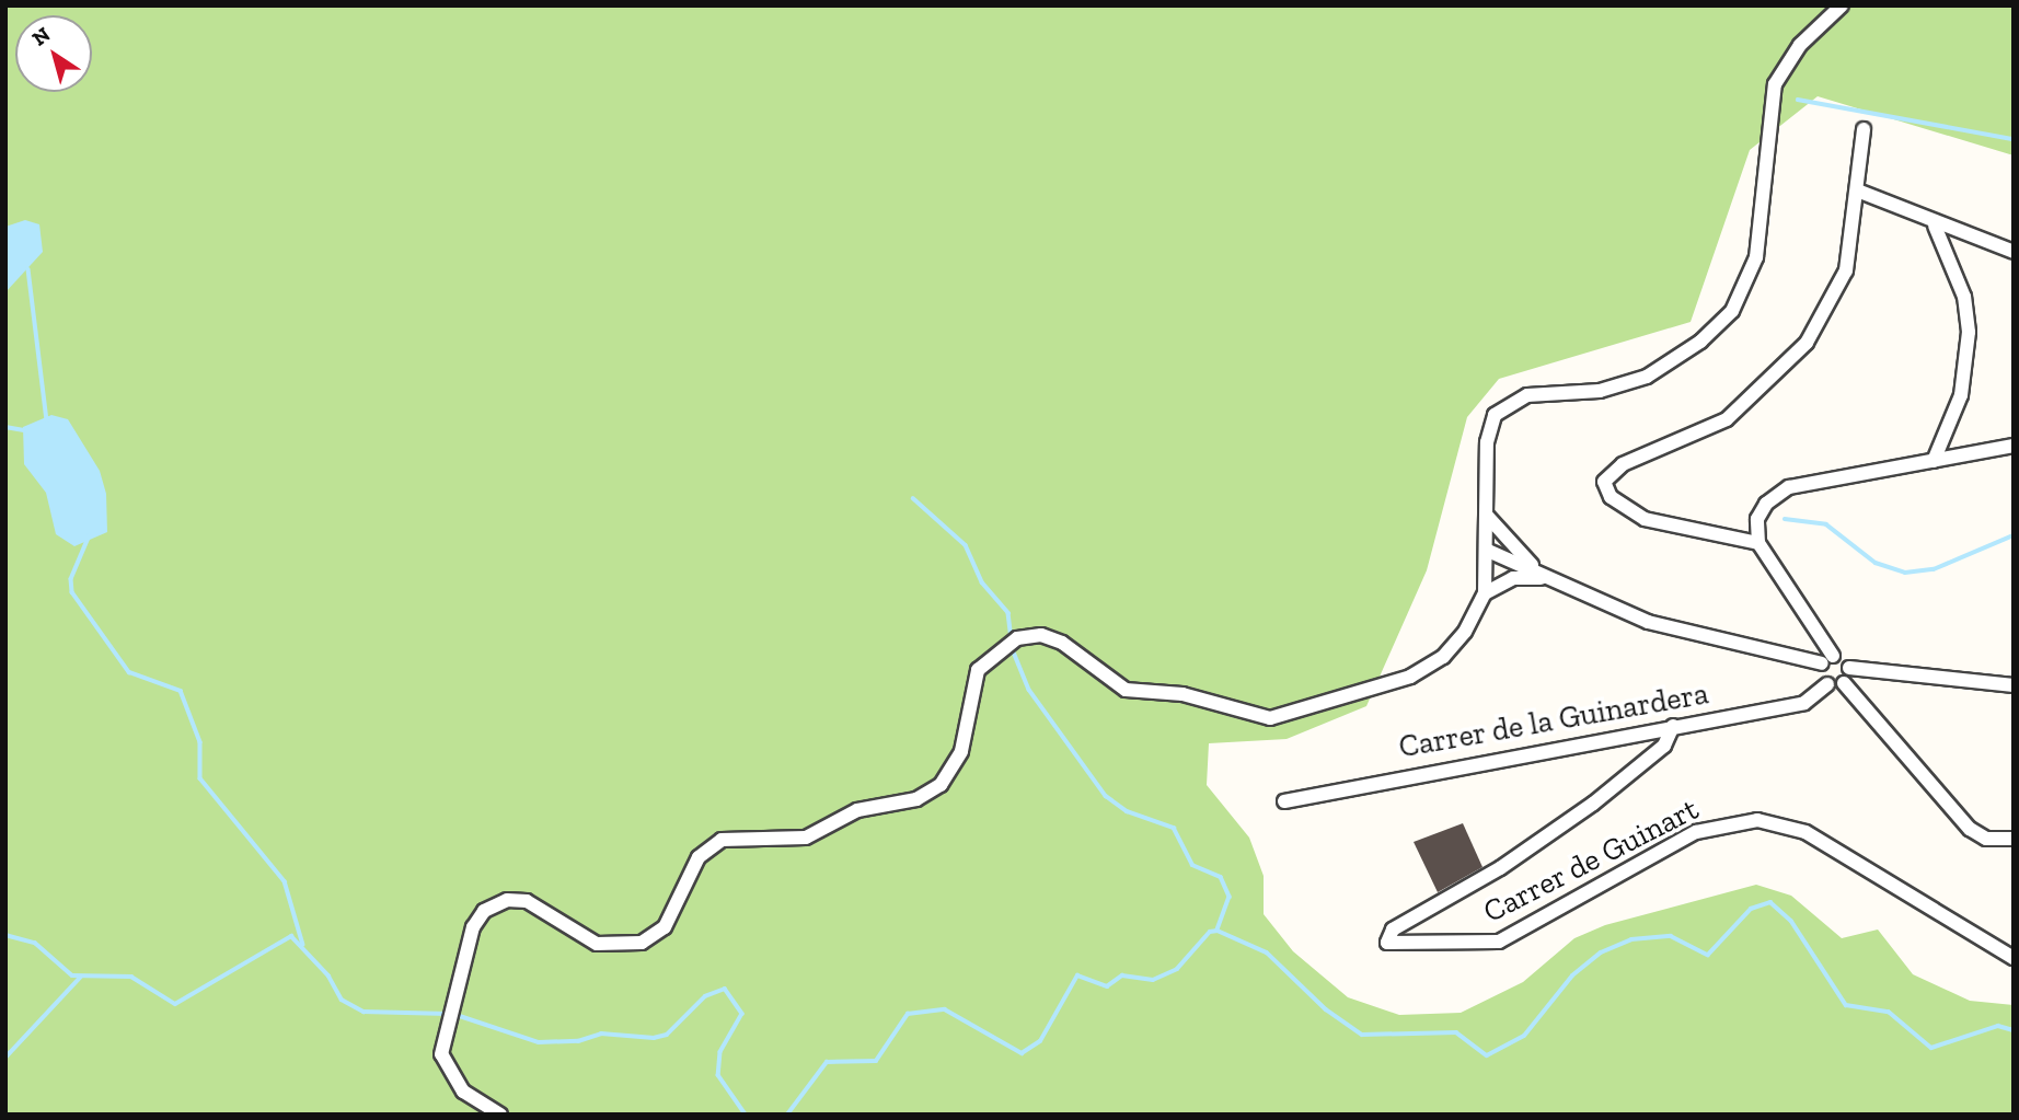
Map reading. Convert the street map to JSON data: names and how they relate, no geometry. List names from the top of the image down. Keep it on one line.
{"streets":{"street":["Carrer de la Guinardera","Carrer de Guinart"]},"crossings":[["Carrer de la Guinardera","Carrer de Guinart"]],"north":"top left"}
